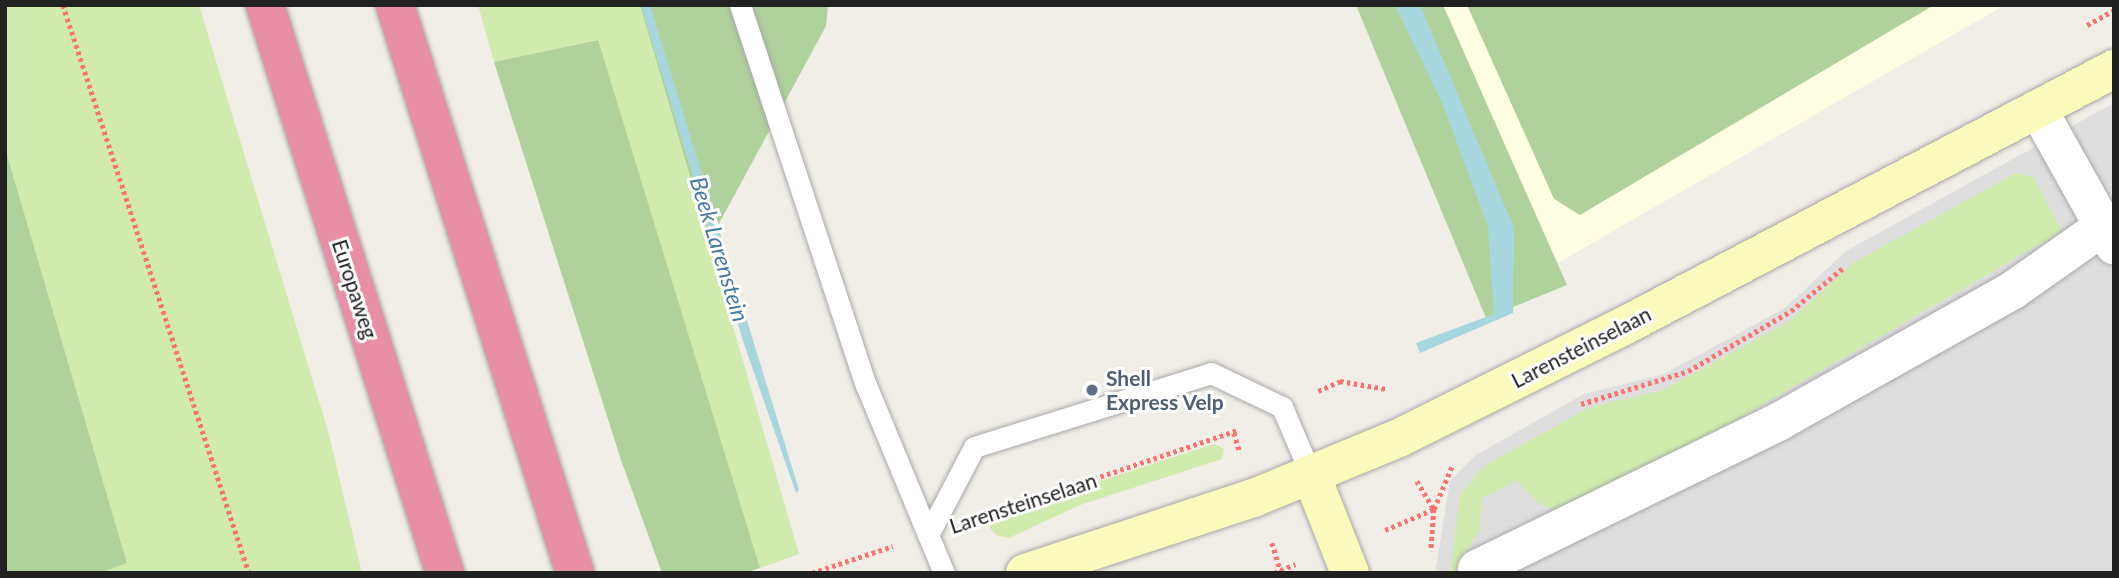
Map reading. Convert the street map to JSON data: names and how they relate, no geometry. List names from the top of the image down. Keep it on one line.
{"streets":{"highway":["Europaweg"],"main road":["Larensteinselaan"]},"water":["Beek Larenstein"],"places":["Shell Express Velp"]}
